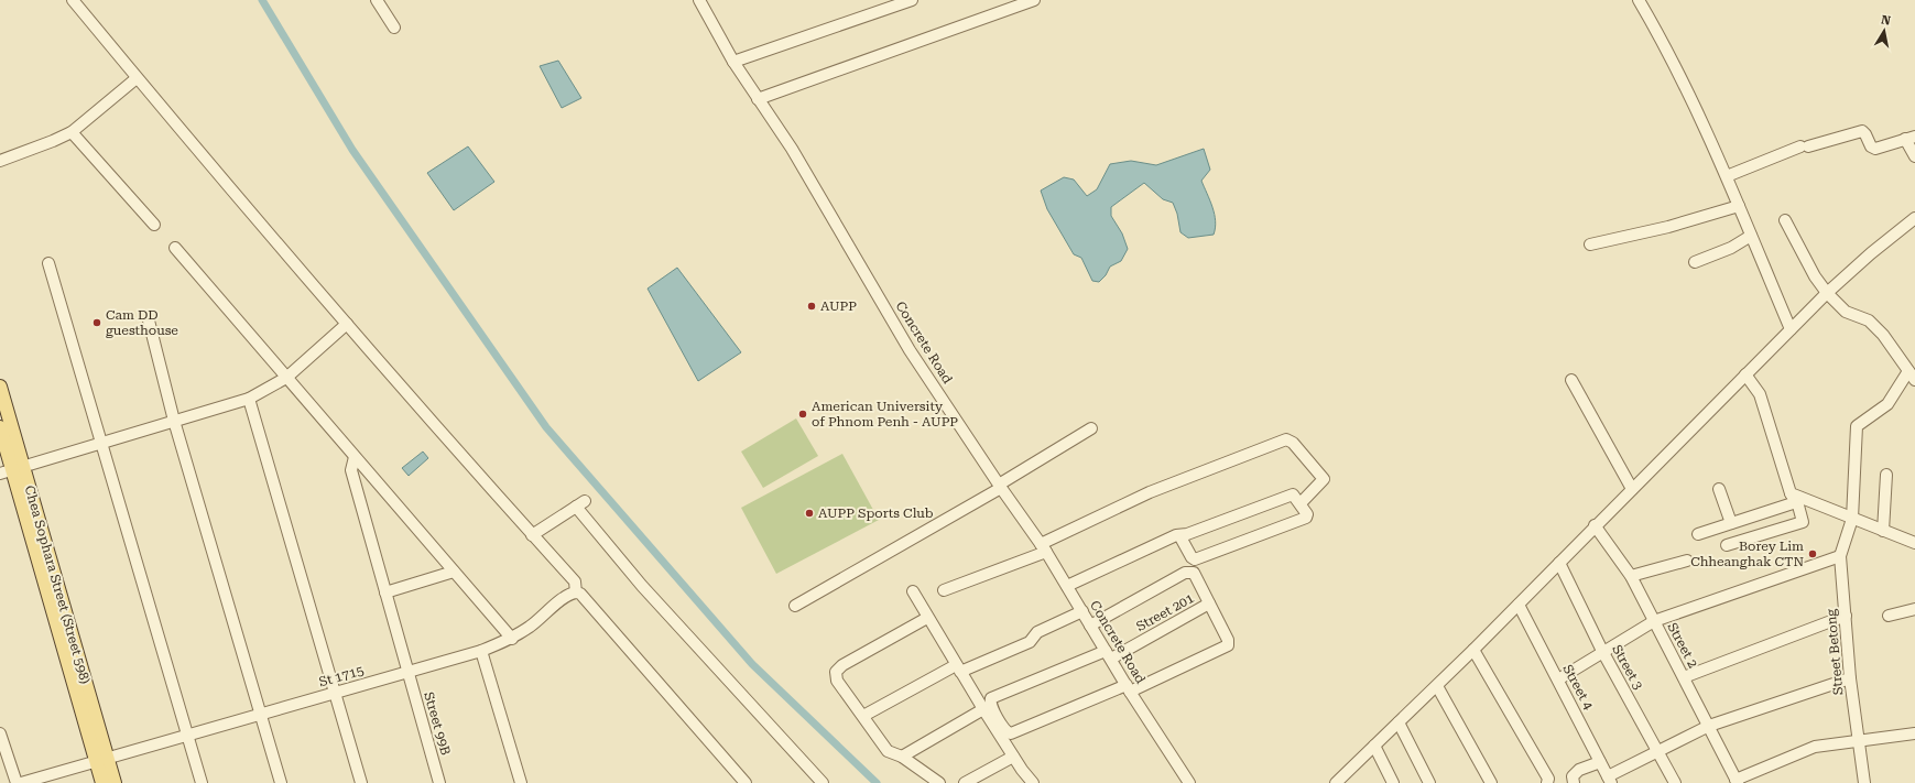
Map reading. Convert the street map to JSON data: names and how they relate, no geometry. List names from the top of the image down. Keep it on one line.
{"streets":{"main road":["Chea Sophara Street (Street 598)"],"street":["Concrete Road","Street 201","Street 2","Street Betong","Street 3","St 1715","Street 4","Street 99B"]},"crossings":[["Concrete Road","Street 201"],["Chea Sophara Street (Street 598)","St 1715"],["St 1715","Street 99B"]],"places":["AUPP","Cam DD guesthouse","American University of Phnom Penh - AUPP","AUPP Sports Club","Borey Lim Chheanghak CTN"],"north":"top"}
